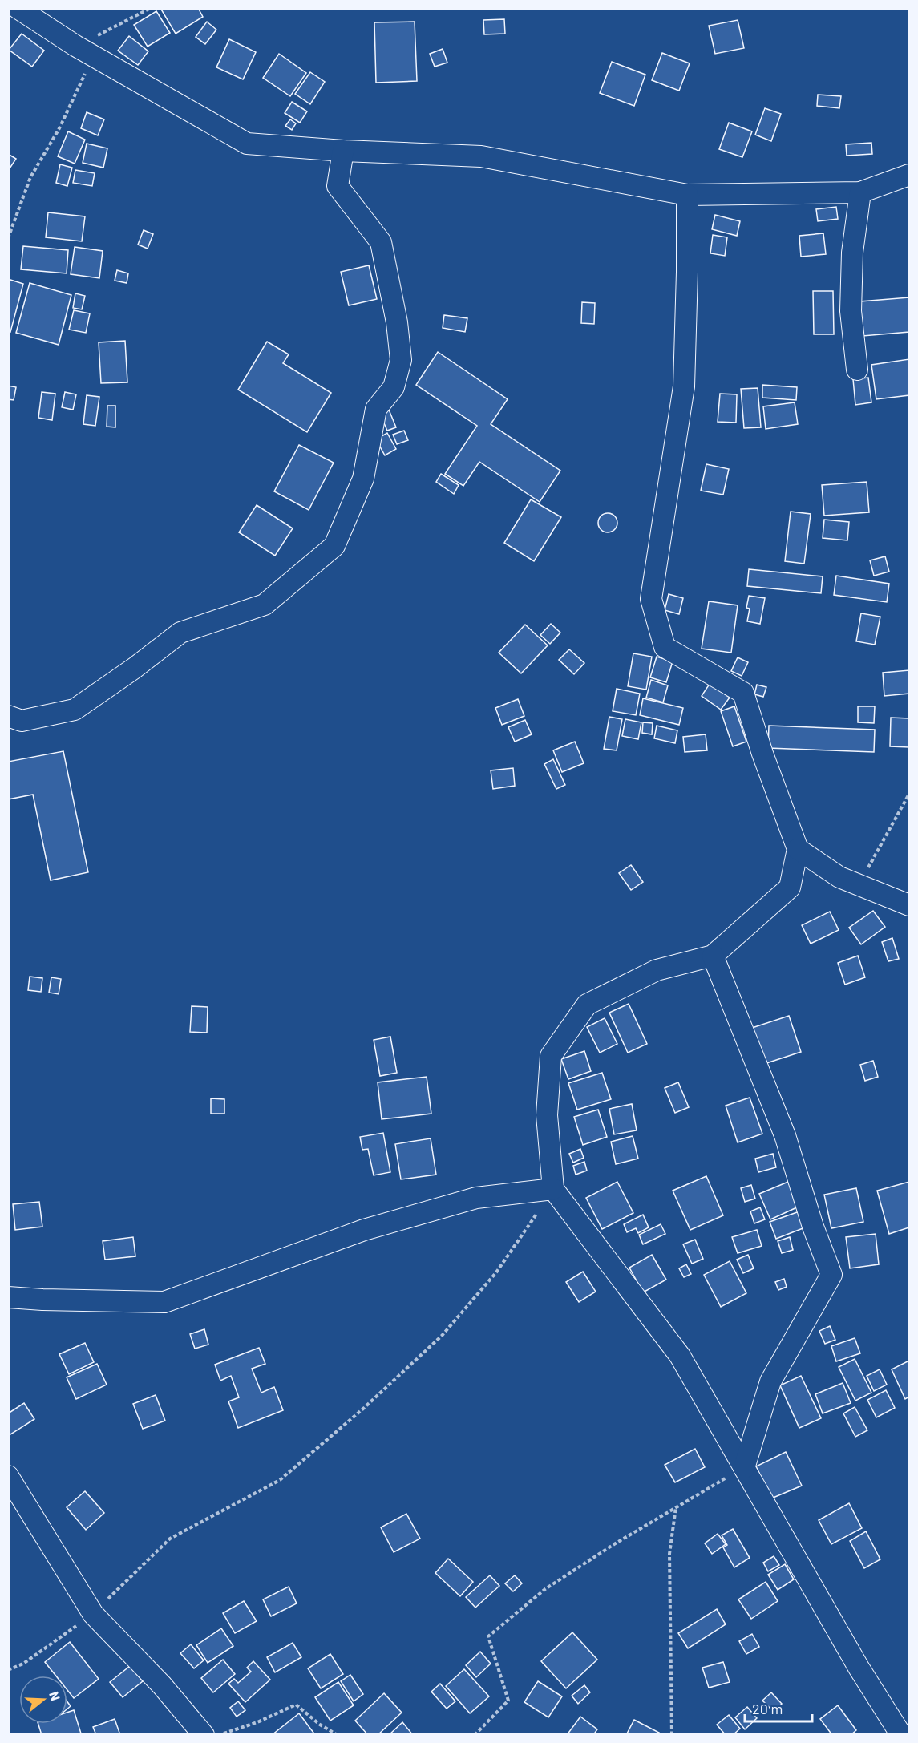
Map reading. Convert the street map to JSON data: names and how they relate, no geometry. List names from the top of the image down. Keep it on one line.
{"scale_bar":"20 m","north":"right"}
